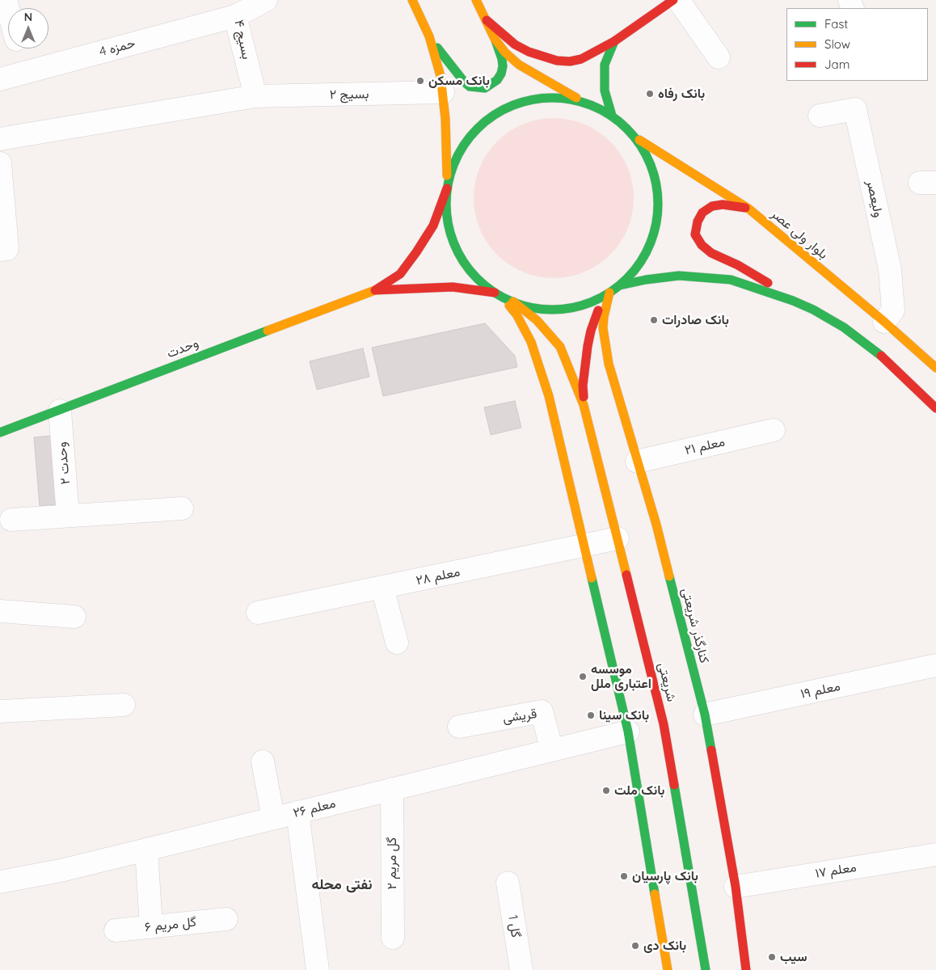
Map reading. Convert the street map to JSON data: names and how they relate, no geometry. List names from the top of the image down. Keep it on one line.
{"streets":{"main road":["بلوار ولی عصر","وحدت","کنارگذر شریعتی","شریعتی"],"street":["بسیج ۴","حمزه 4","بسیج ۲","ولیعصر","معلم ۲۱","وحدت ۲","معلم ۲۸","معلم ۱۹","قریشی","معلم ۲۶","گل مریم ۲","معلم ۱۷","گل مریم ۶","گل 1"]},"crossings":[["بسیج ۴","حمزه 4"],["بسیج ۴","بسیج ۲"],["ولیعصر","بلوار ولی عصر"],["وحدت","وحدت ۲"],["معلم ۲۱","کنارگذر شریعتی"],["معلم ۲۸","شریعتی"],["کنارگذر شریعتی","معلم ۱۹"],["کنارگذر شریعتی","معلم ۱۷"],["قریشی","معلم ۲۶"],["معلم ۲۶","گل مریم ۲"]],"districts":["نفتی محله"],"places":["بانک مسکن","بانک رفاه","بانک صادرات","موسسه اعتباری ملل","بانک سینا","بانک ملت","بانک پارسیان","بانک دی","سیب"],"legend":["Fast","Slow","Jam"],"north":"top"}
